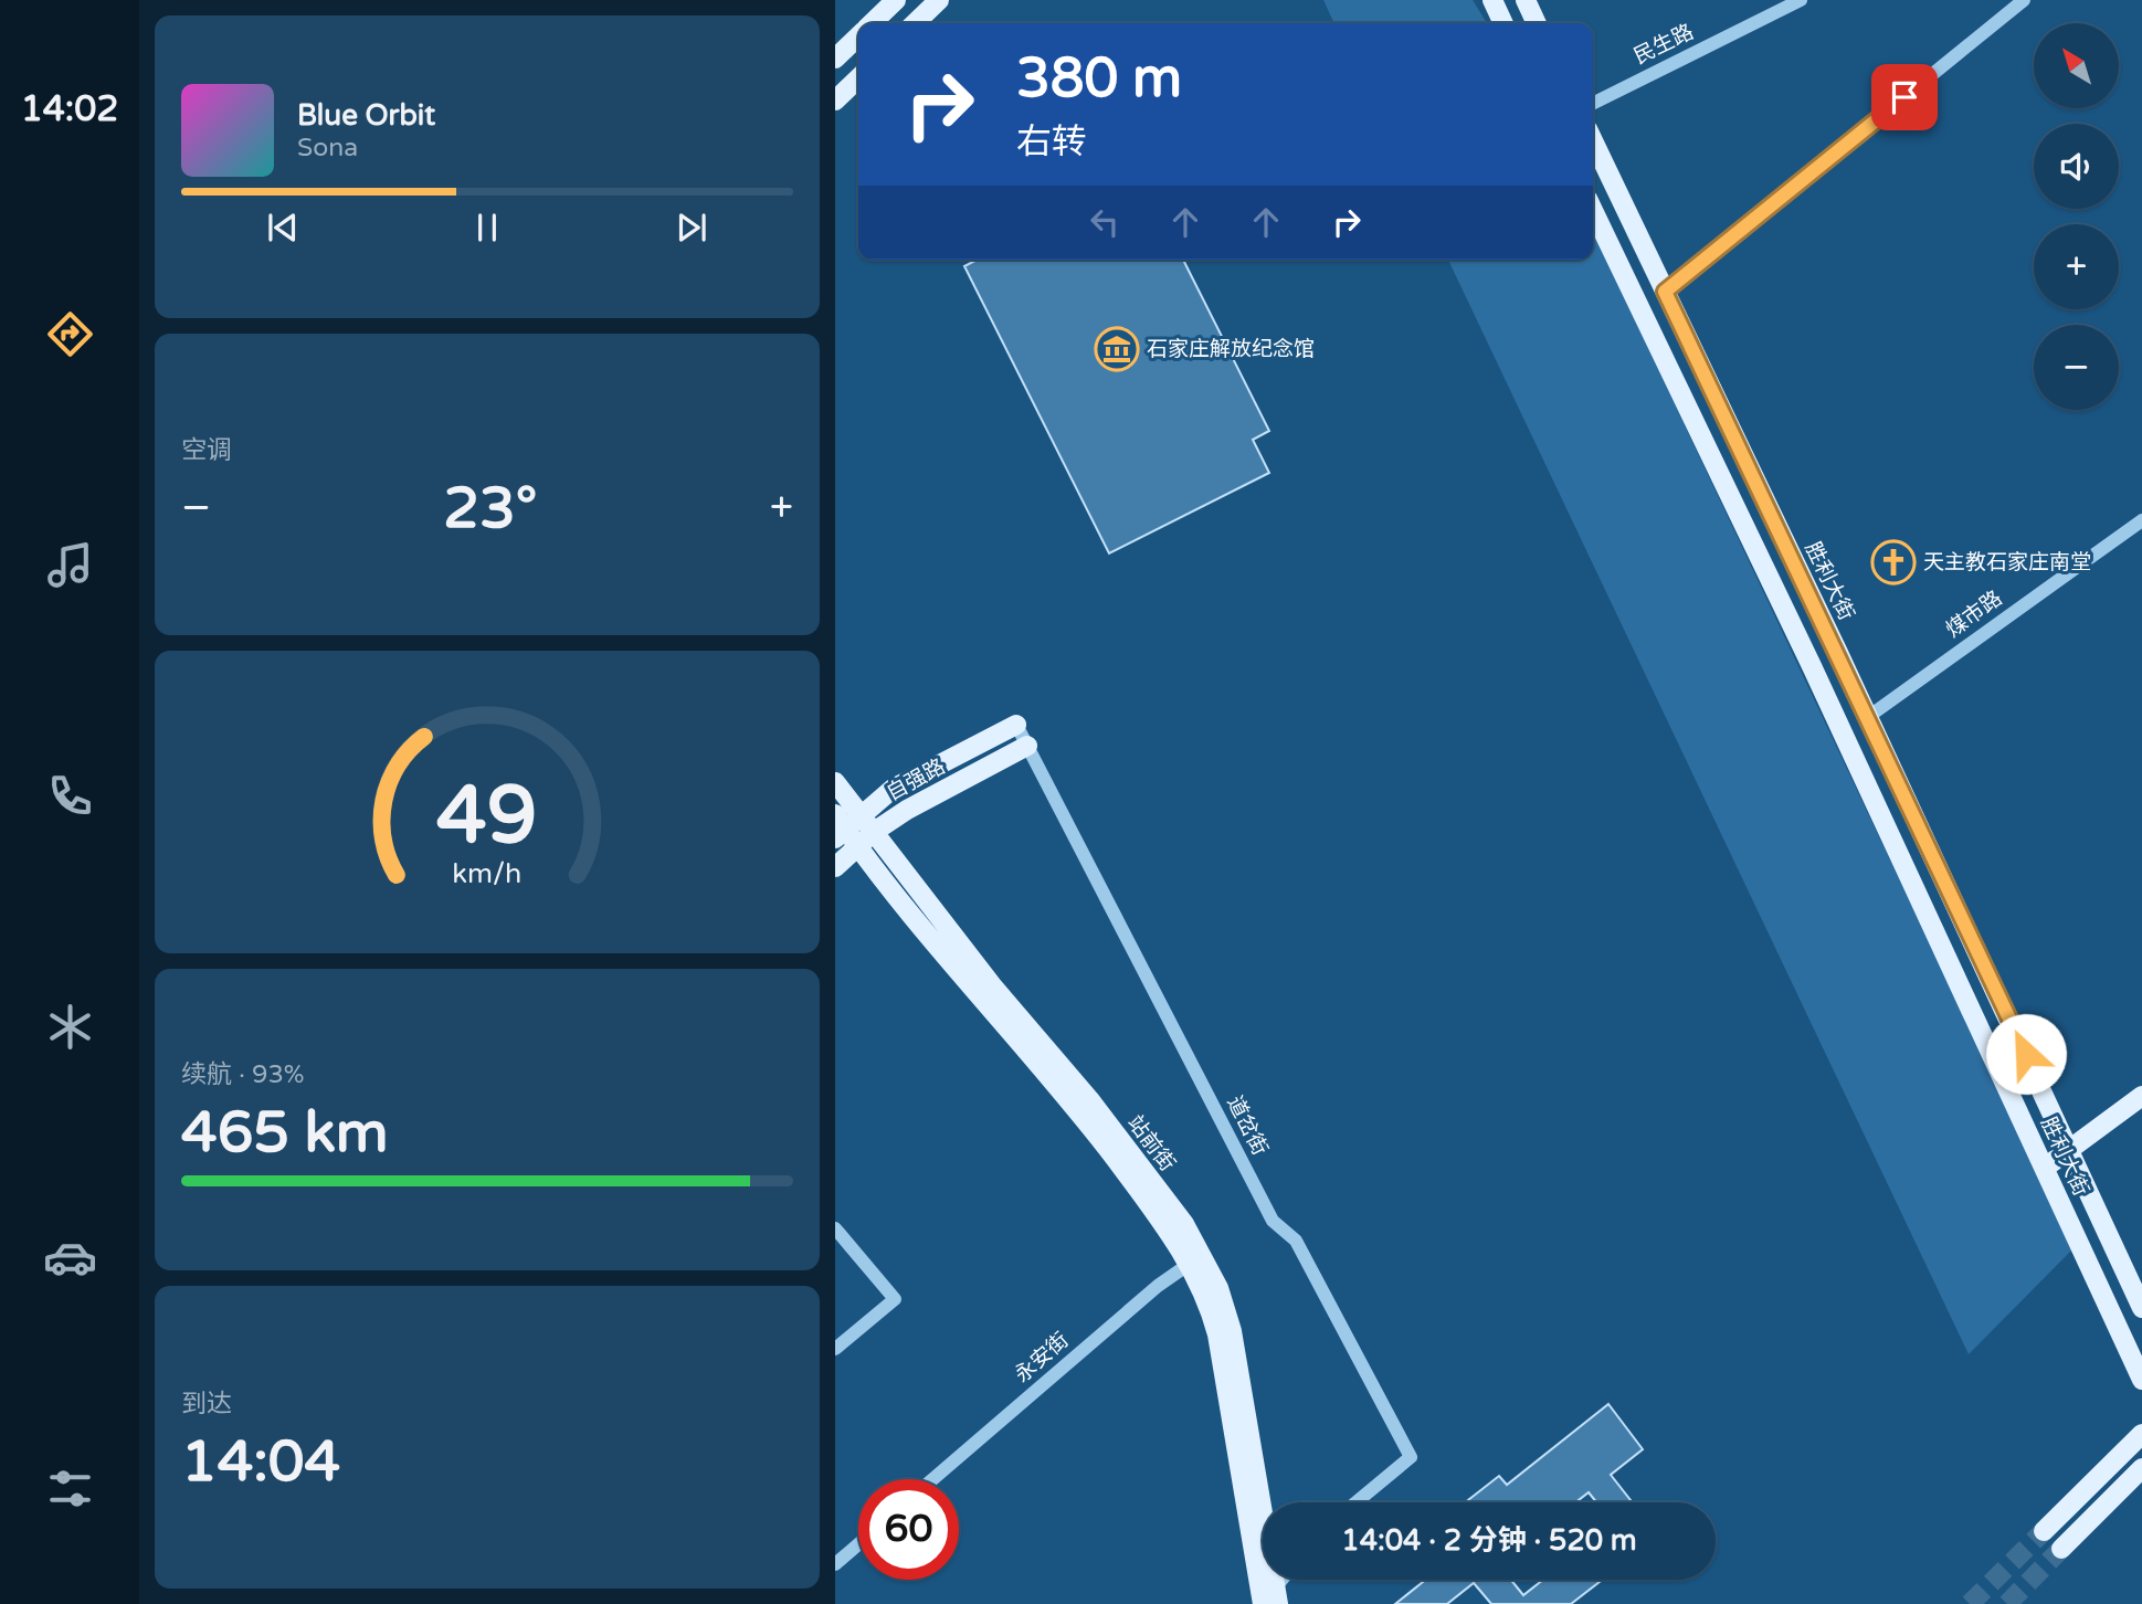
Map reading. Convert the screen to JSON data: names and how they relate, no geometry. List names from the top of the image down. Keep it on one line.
{"streets":{"main road":["胜利大街","自强路","站前街"],"street":["民生路","煤市路","道岔街","永安街"]},"crossings":[["胜利大街","煤市路"],["自强路","道岔街"],["自强路","站前街"],["站前街","永安街"]],"places":{"museum":["石家庄解放纪念馆"],"church":["天主教石家庄南堂"]},"north":"top left","page":{"tabs":"14:02","map_buttons":["+","−"],"turn":["380 m","右转"],"song":["Blue Orbit","Sona"],"tile":["空调",["续航 · 93%","465 km"],["到达","14:04"]],"heat":["−","23°","+"],"limit":"60","trip":"14:04 · 2 分钟 · 520 m","gauge":["49","km/h"]}}
